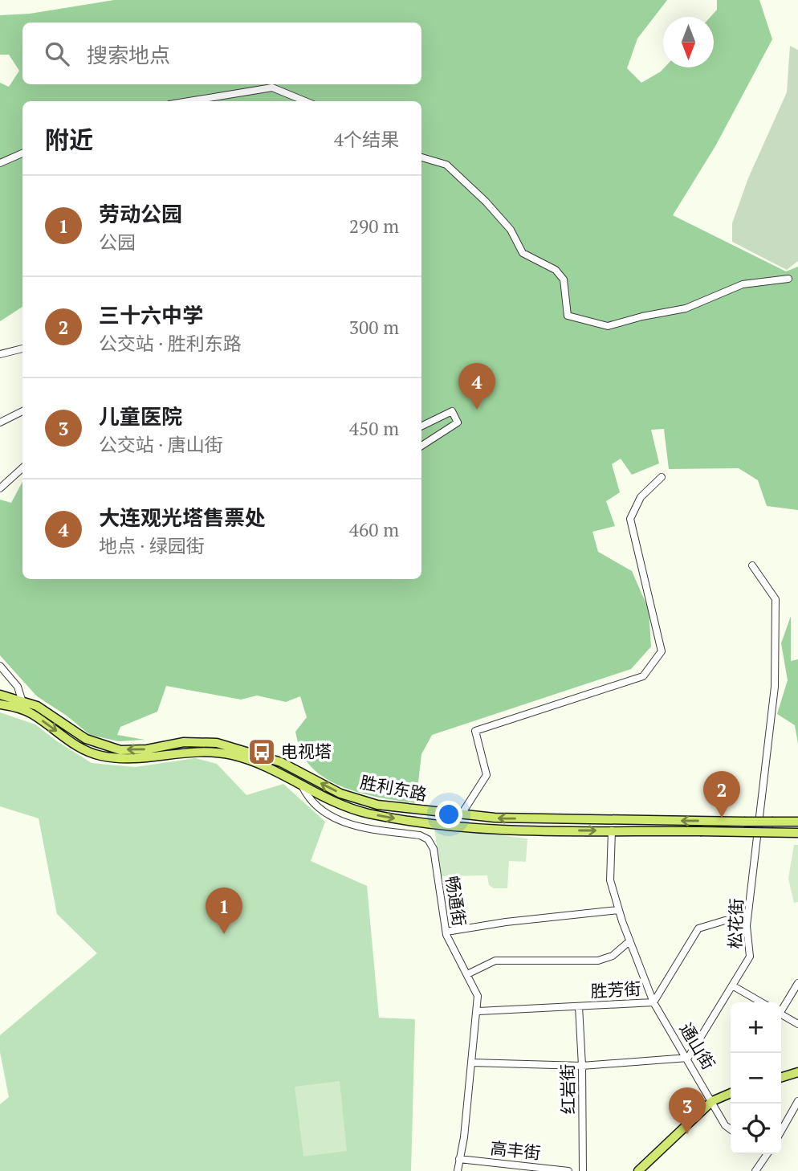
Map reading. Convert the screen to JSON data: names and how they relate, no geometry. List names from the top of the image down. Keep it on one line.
{"streets":{"main road":["胜利东路"],"street":["畅通街","松花街","胜芳街","通山街","红岩街","高丰街"]},"crossings":[["畅通街","胜芳街"],["畅通街","高丰街"],["松花街","胜芳街"],["松花街","通山街"],["胜芳街","通山街"],["胜芳街","红岩街"]],"places":{"bus stop":["电视塔"]},"north":"bottom","page":{"search":"搜索地点","heading":["附近","4个结果"],"list":[{"mark":"1","name":"劳动公园","note":"公园","value":"290 m"},{"mark":"2","name":"三十六中学","note":"公交站 · 胜利东路","value":"300 m"},{"mark":"3","name":"儿童医院","note":"公交站 · 唐山街","value":"450 m"},{"mark":"4","name":"大连观光塔售票处","note":"地点 · 绿园街","value":"460 m"}],"pins":["4","2","1","3"],"map_buttons":["+","−"]}}
